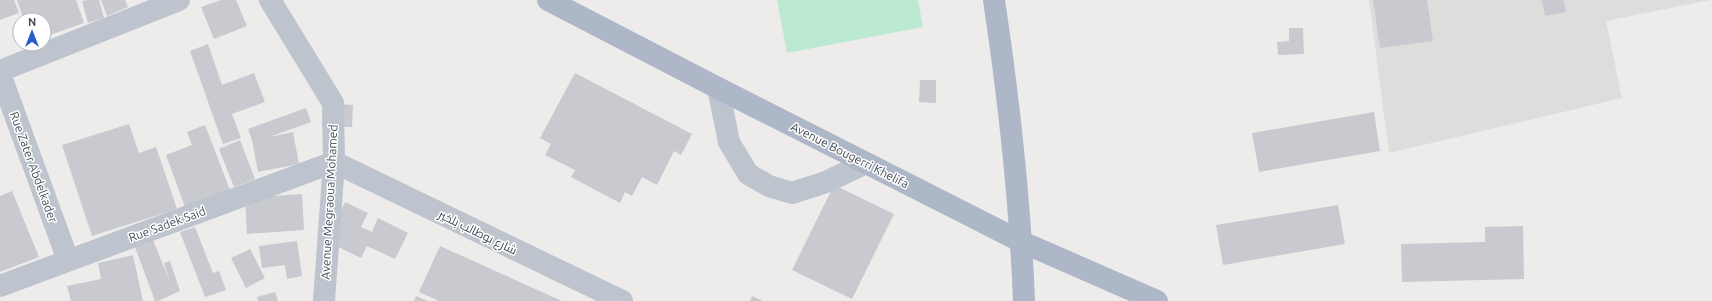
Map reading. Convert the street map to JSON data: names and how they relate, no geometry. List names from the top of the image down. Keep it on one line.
{"streets":{"main road":["Avenue Bougerri Khelifa"],"street":["Rue Zater Abdelkader","Avenue Megraoua Mohamed","Rue Sadek Said","شارع بوطالب بلخير"]},"crossings":[["Rue Zater Abdelkader","Rue Sadek Said"],["Avenue Megraoua Mohamed","Rue Sadek Said"],["Avenue Megraoua Mohamed","شارع بوطالب بلخير"],["Rue Sadek Said","شارع بوطالب بلخير"]],"north":"top"}
